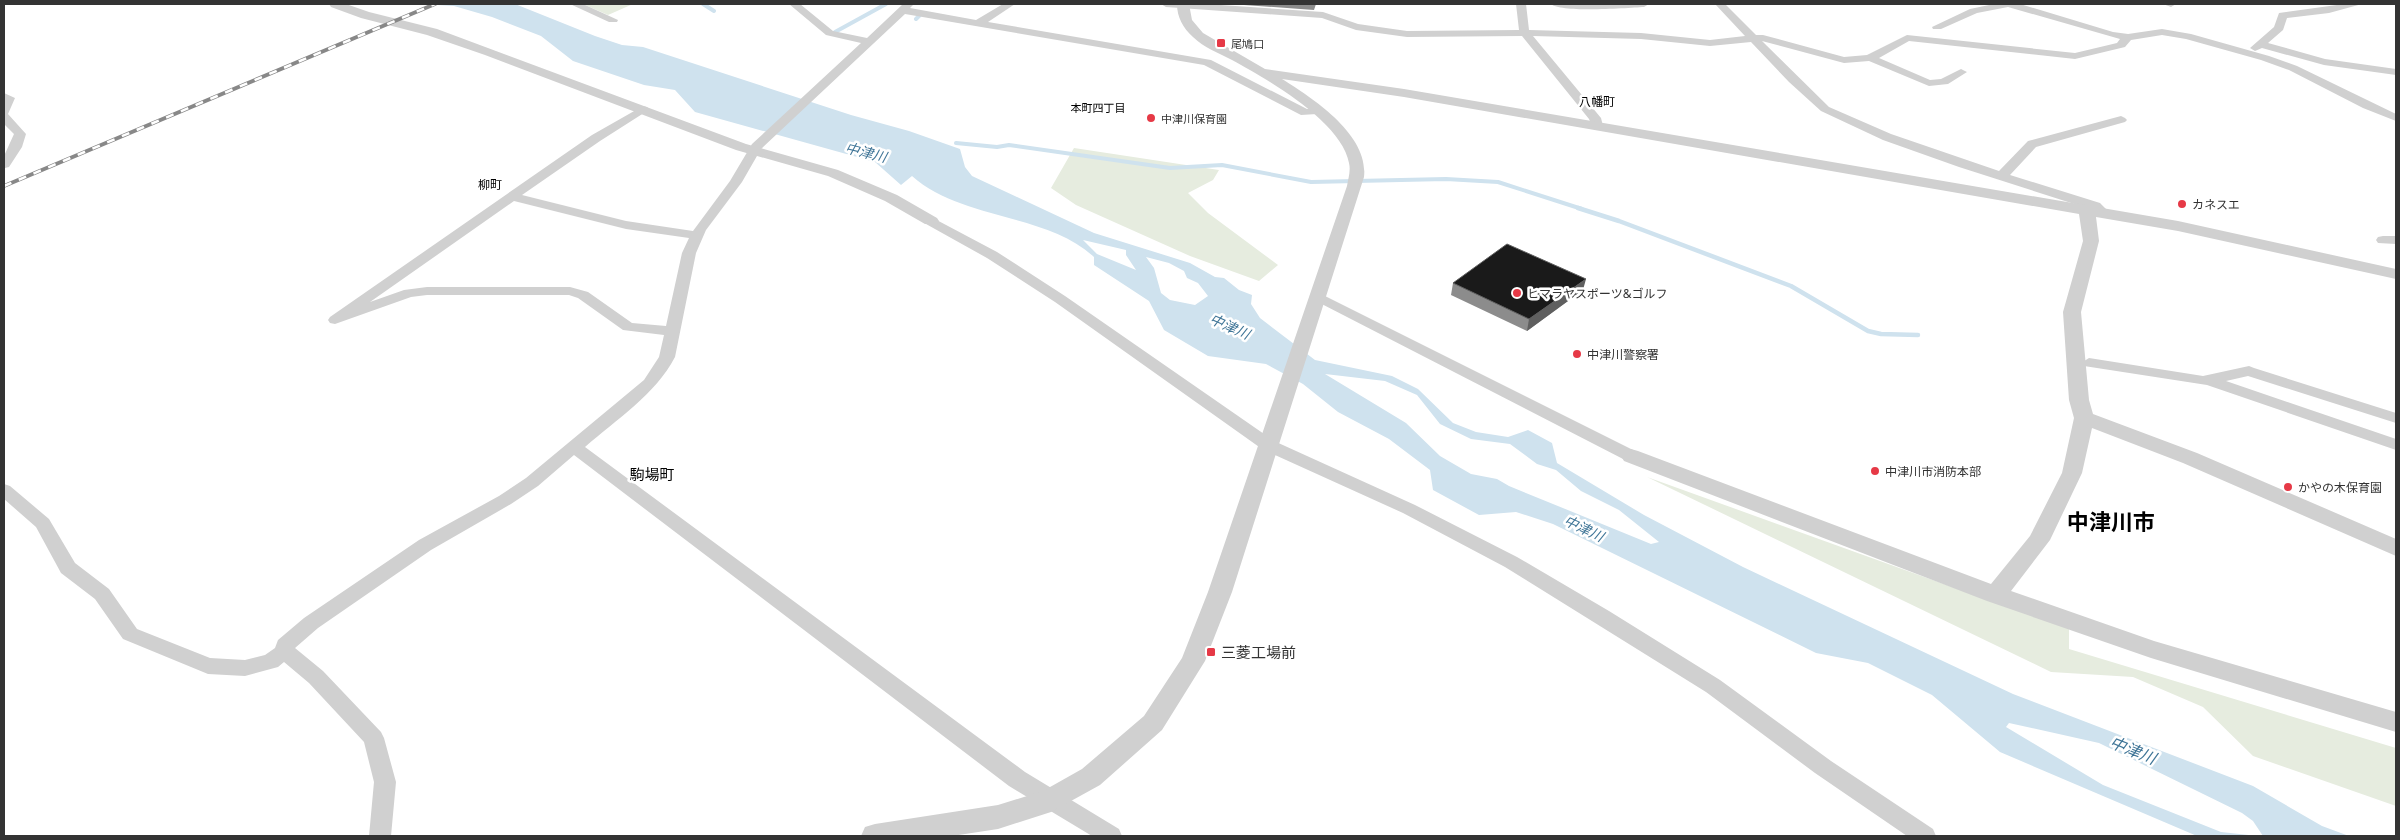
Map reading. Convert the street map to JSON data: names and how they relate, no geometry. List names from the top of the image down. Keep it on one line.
{"districts":["八幡町","本町四丁目","柳町","駒場町","中津川市"],"water":["中津川"],"places":{"transit":["尾鳩口","三菱工場前"],"other":["中津川保育園","カネスエ","ヒマラヤスポーツ&ゴルフ","中津川警察署","中津川市消防本部","かやの木保育園"]}}
